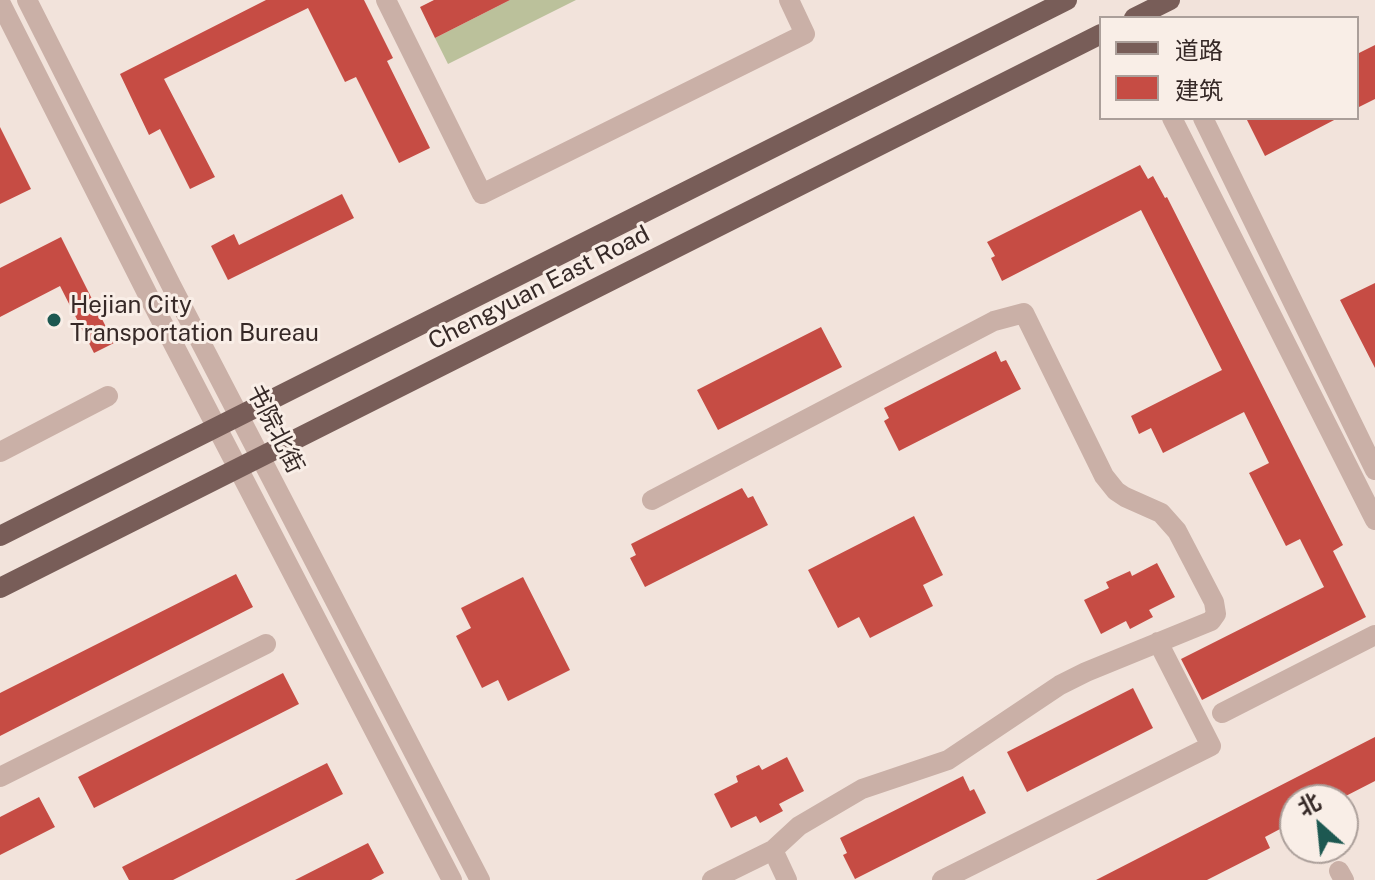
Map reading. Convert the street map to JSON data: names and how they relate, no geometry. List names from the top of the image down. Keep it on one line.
{"streets":{"main road":["Chengyuan East Road"],"street":["书院北街"]},"crossings":[["Chengyuan East Road","书院北街"]],"places":["Hejian City Transportation Bureau"],"legend":["道路","建筑"],"north":"top left"}
